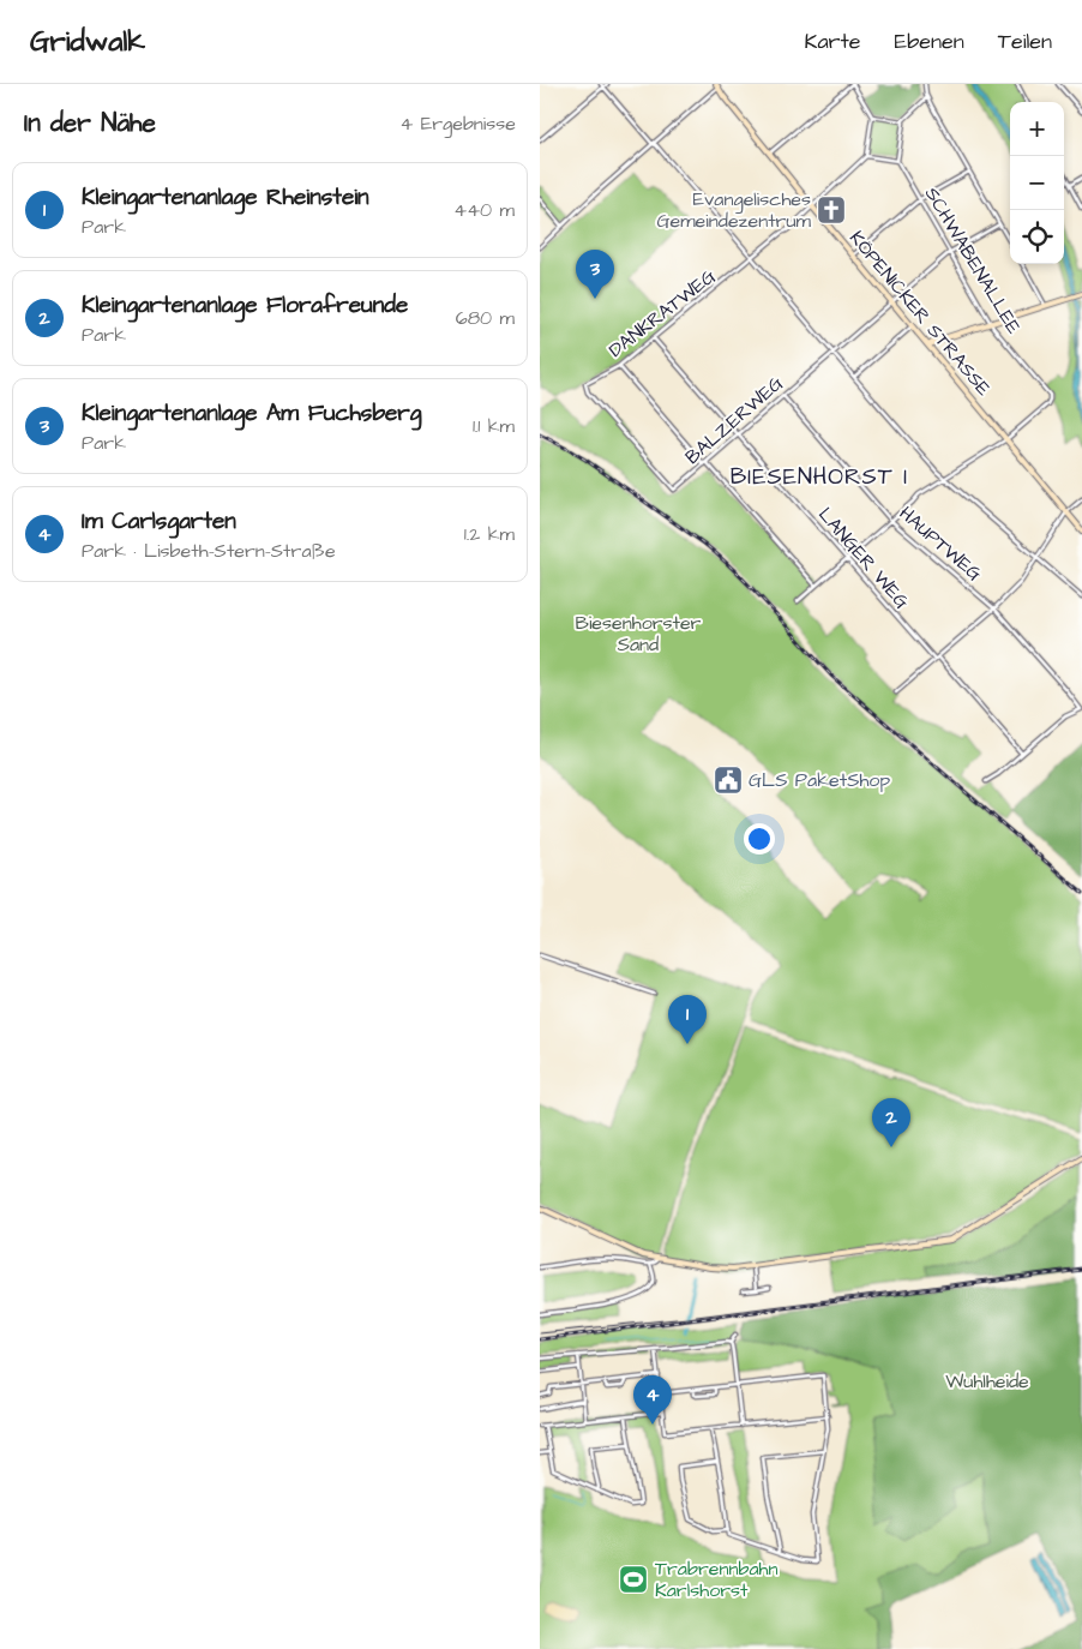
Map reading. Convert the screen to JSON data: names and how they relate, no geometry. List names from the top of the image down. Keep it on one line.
{"streets":{"street":["SCHWABENALLEE","DANKRATWEG","KÖPENICKER STRASSE","BALZERWEG","HAUPTWEG","LANGER WEG"]},"crossings":[["SCHWABENALLEE","KÖPENICKER STRASSE"],["SCHWABENALLEE","BALZERWEG"],["DANKRATWEG","KÖPENICKER STRASSE"],["DANKRATWEG","BALZERWEG"],["DANKRATWEG","LANGER WEG"],["KÖPENICKER STRASSE","BALZERWEG"],["BALZERWEG","HAUPTWEG"],["BALZERWEG","LANGER WEG"]],"districts":["BIESENHORST I"],"parks":["Biesenhorster Sand","Wuhlheide"],"places":{"church":["Evangelisches Gemeindezentrum"],"public building":["GLS PaketShop"],"sports":["Trabrennbahn Karlshorst"]},"page":{"header":"Gridwalk","nav":["Karte","Ebenen","Teilen"],"heading":["In der Nähe","4 Ergebnisse"],"map_buttons":["+","−"],"list":[{"mark":"1","name":"Kleingartenanlage Rheinstein","note":"Park","value":"440 m"},{"mark":"2","name":"Kleingartenanlage Florafreunde","note":"Park","value":"680 m"},{"mark":"3","name":"Kleingartenanlage Am Fuchsberg","note":"Park","value":"1.1 km"},{"mark":"4","name":"Im Carlsgarten","note":"Park · Lisbeth-Stern-Straße","value":"1.2 km"}],"pins":["3","1","2","4"]}}
